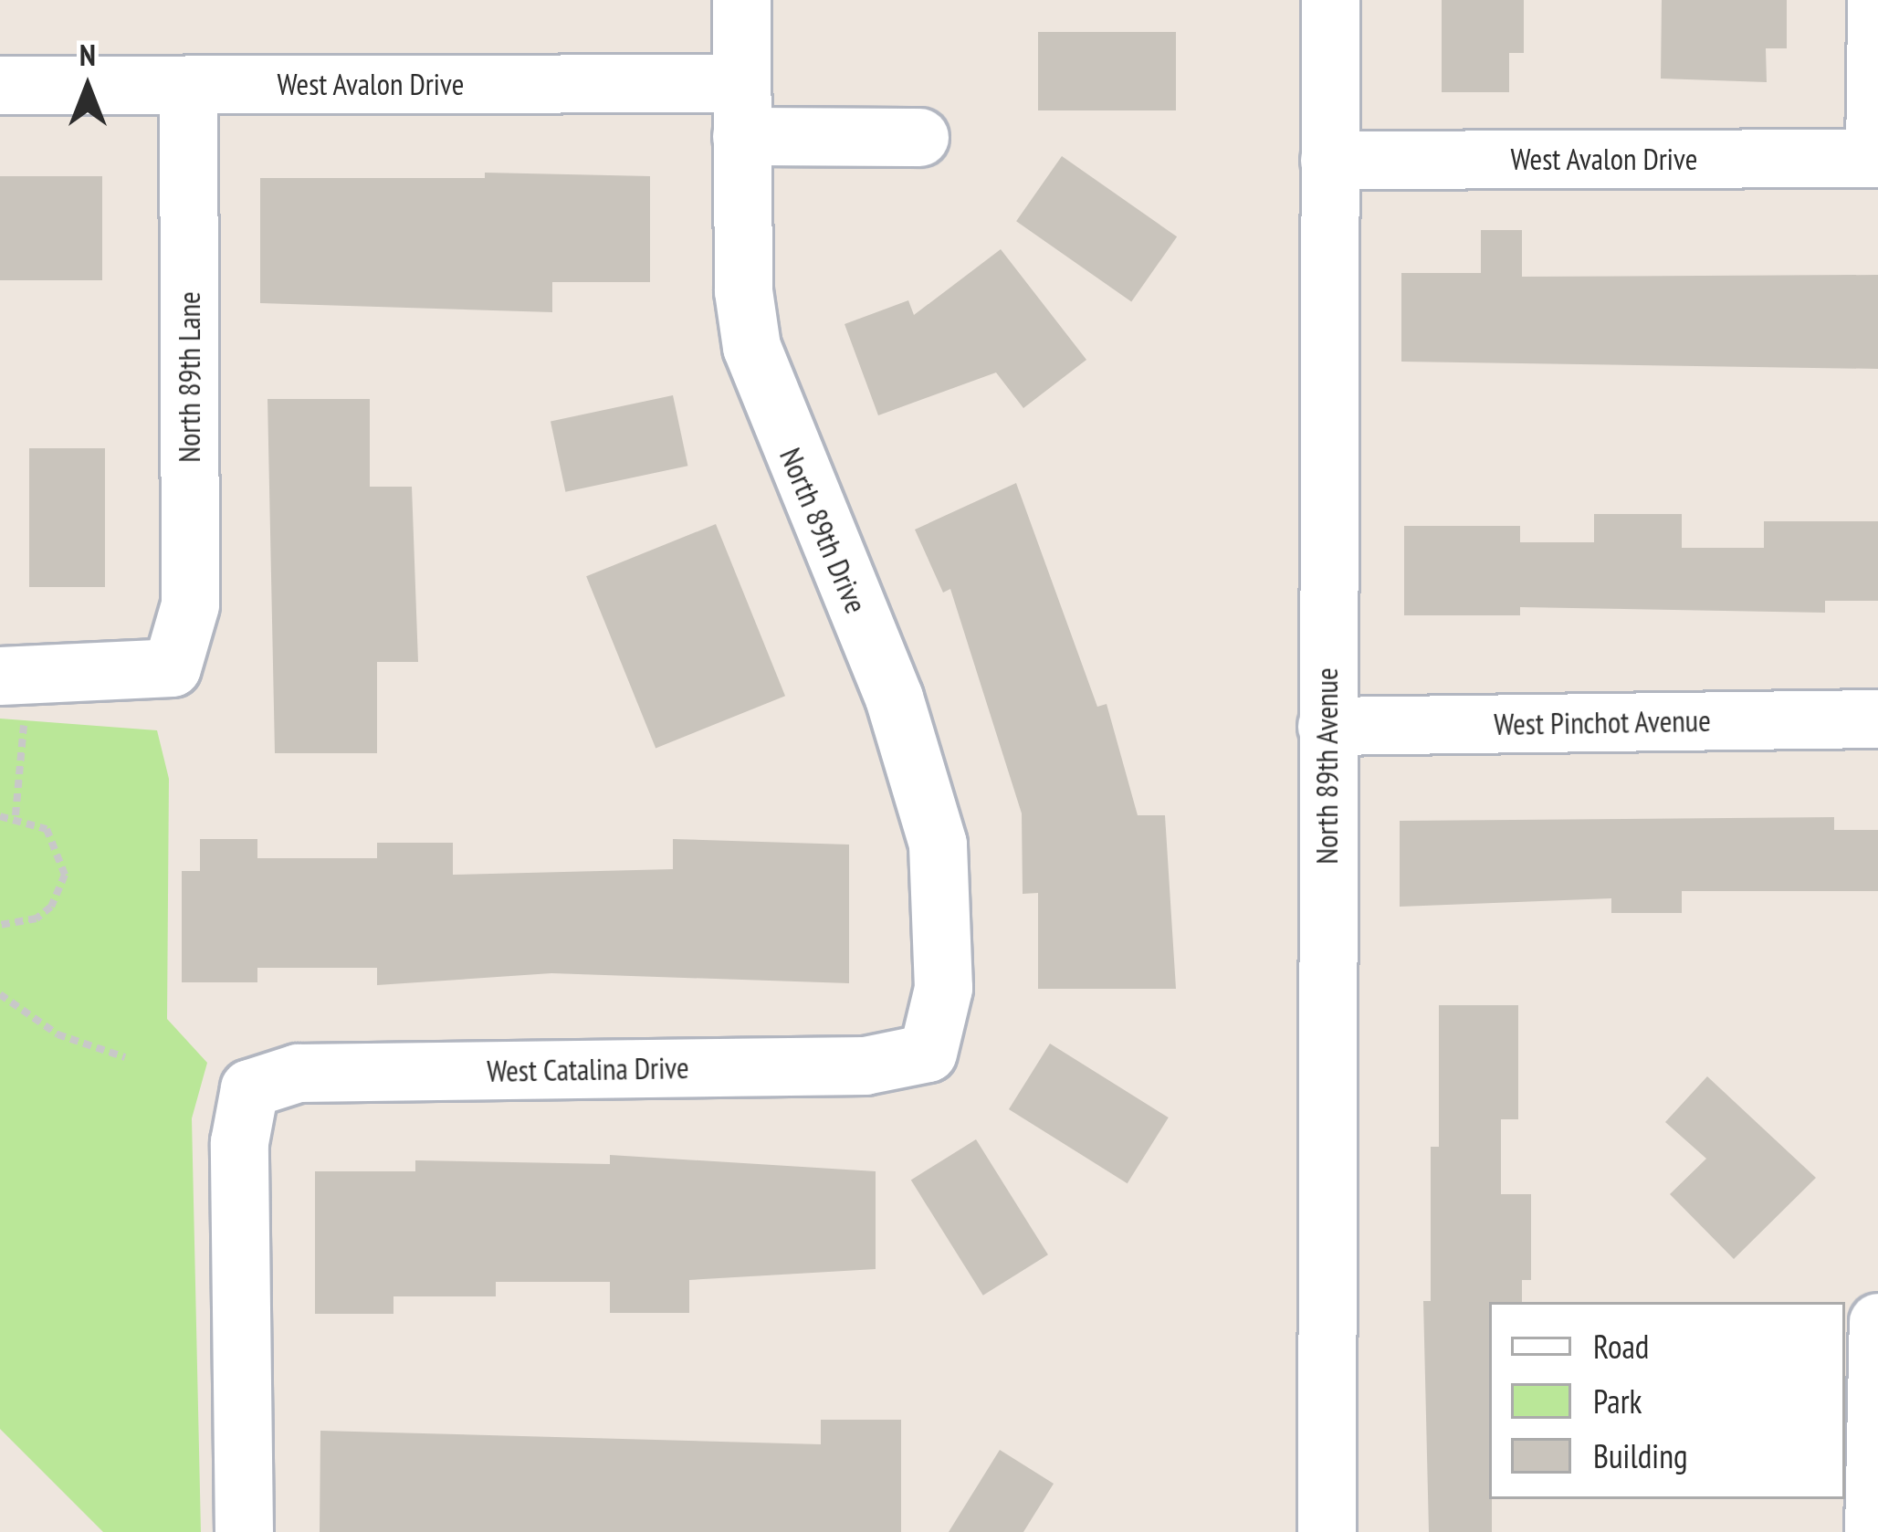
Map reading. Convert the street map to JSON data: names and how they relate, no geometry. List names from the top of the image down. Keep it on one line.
{"streets":{"street":["West Avalon Drive","North 89th Lane","North 89th Drive","West Pinchot Avenue","North 89th Avenue","West Catalina Drive"]},"crossings":[["West Avalon Drive","North 89th Lane"],["West Avalon Drive","North 89th Drive"],["West Avalon Drive","North 89th Avenue"],["North 89th Drive","West Catalina Drive"],["West Pinchot Avenue","North 89th Avenue"]],"legend":["Road","Park","Building"],"north":"top"}
